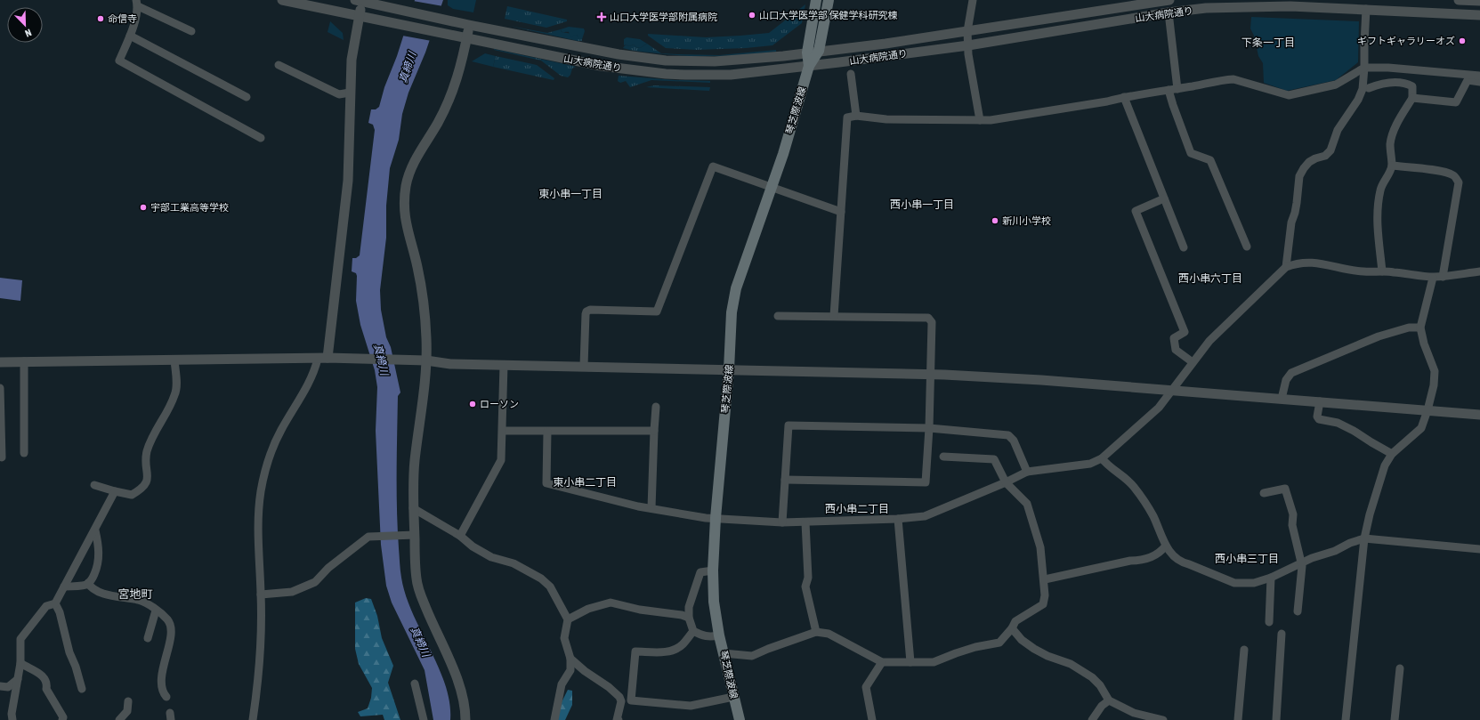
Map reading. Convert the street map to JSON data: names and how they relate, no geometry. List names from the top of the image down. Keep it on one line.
{"streets":{"main road":["琴芝際波線"],"street":["山大病院通り"]},"crossings":[["山大病院通り","琴芝際波線"]],"districts":["下条一丁目","東小串一丁目","西小串一丁目","西小串六丁目","東小串二丁目","西小串二丁目","西小串三丁目","宮地町"],"water":["真締川"],"places":{"other":["山口大学医学部 保健学科研究棟","命信寺","ギフトギャラリーオズ","宇部工業高等学校","新川小学校","ローソン"],"health":["山口大学医学部附属病院"]},"north":"bottom right"}
